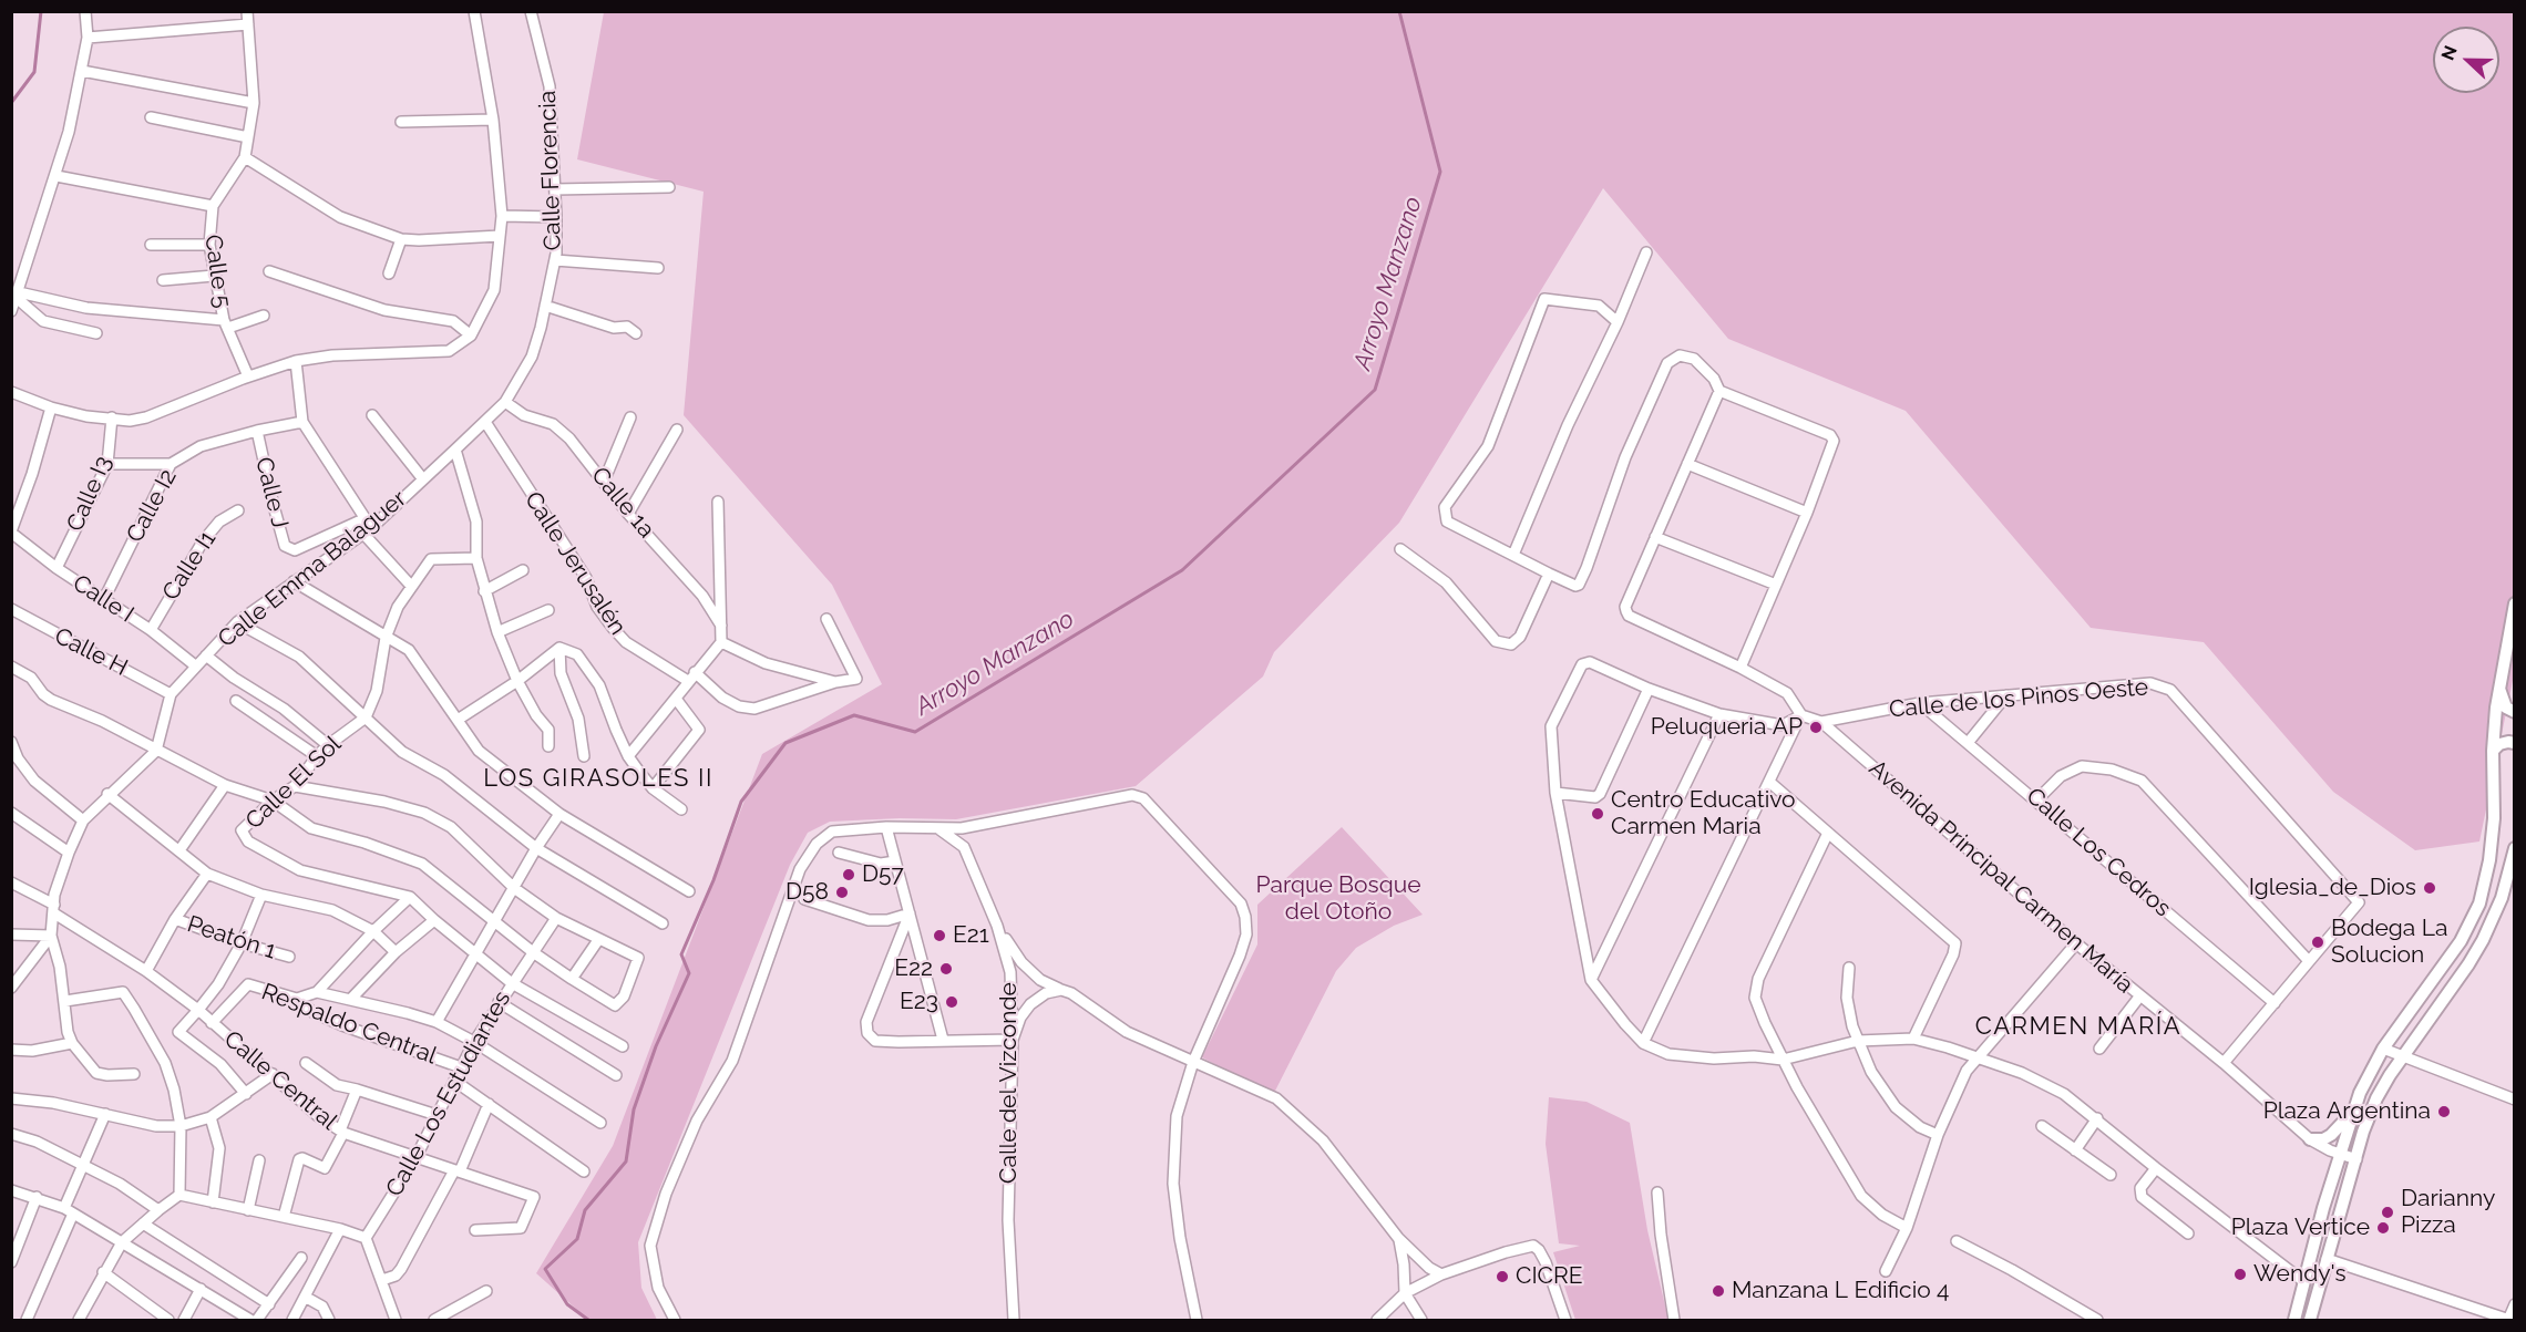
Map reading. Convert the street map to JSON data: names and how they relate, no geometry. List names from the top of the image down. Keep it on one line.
{"streets":{"street":["Calle Florencia","Calle 5","Calle J","Calle I3","Calle 1a","Calle I2","Calle Jerusalén","Calle I1","Calle Emma Balaguer","Calle I","Calle H","Calle de los Pinos Oeste","Calle El Sol","Calle Los Cedros","Avenida Principal Carmen María","Peatón 1","Respaldo Central","Calle Central","Calle del Vizconde","Calle Los Estudiantes"]},"crossings":[["Calle Florencia","Calle 1a"],["Calle Florencia","Calle Emma Balaguer"],["Calle J","Calle I2"],["Calle I3","Calle I"],["Calle 1a","Calle Emma Balaguer"],["Calle I2","Calle I"],["Calle Jerusalén","Calle Emma Balaguer"],["Calle I1","Calle I"],["Calle Emma Balaguer","Calle I"],["Calle Emma Balaguer","Calle H"],["Calle de los Pinos Oeste","Calle Los Cedros"],["Calle de los Pinos Oeste","Avenida Principal Carmen María"],["Respaldo Central","Calle Central"],["Respaldo Central","Calle Los Estudiantes"],["Calle Central","Calle Los Estudiantes"]],"districts":["LOS GIRASOLES II","CARMEN MARÍA"],"water":["Arroyo Manzano"],"parks":["Parque Bosque del Otoño"],"places":["Peluqueria AP","Centro Educativo Carmen Maria","D57","Iglesia_de_Dios","D58","E21","Bodega La Solucion","E22","E23","Plaza Argentina","Darianny Pizza","Plaza Vertice","Wendy's","CICRE","Manzana L Edificio 4"],"north":"left"}
